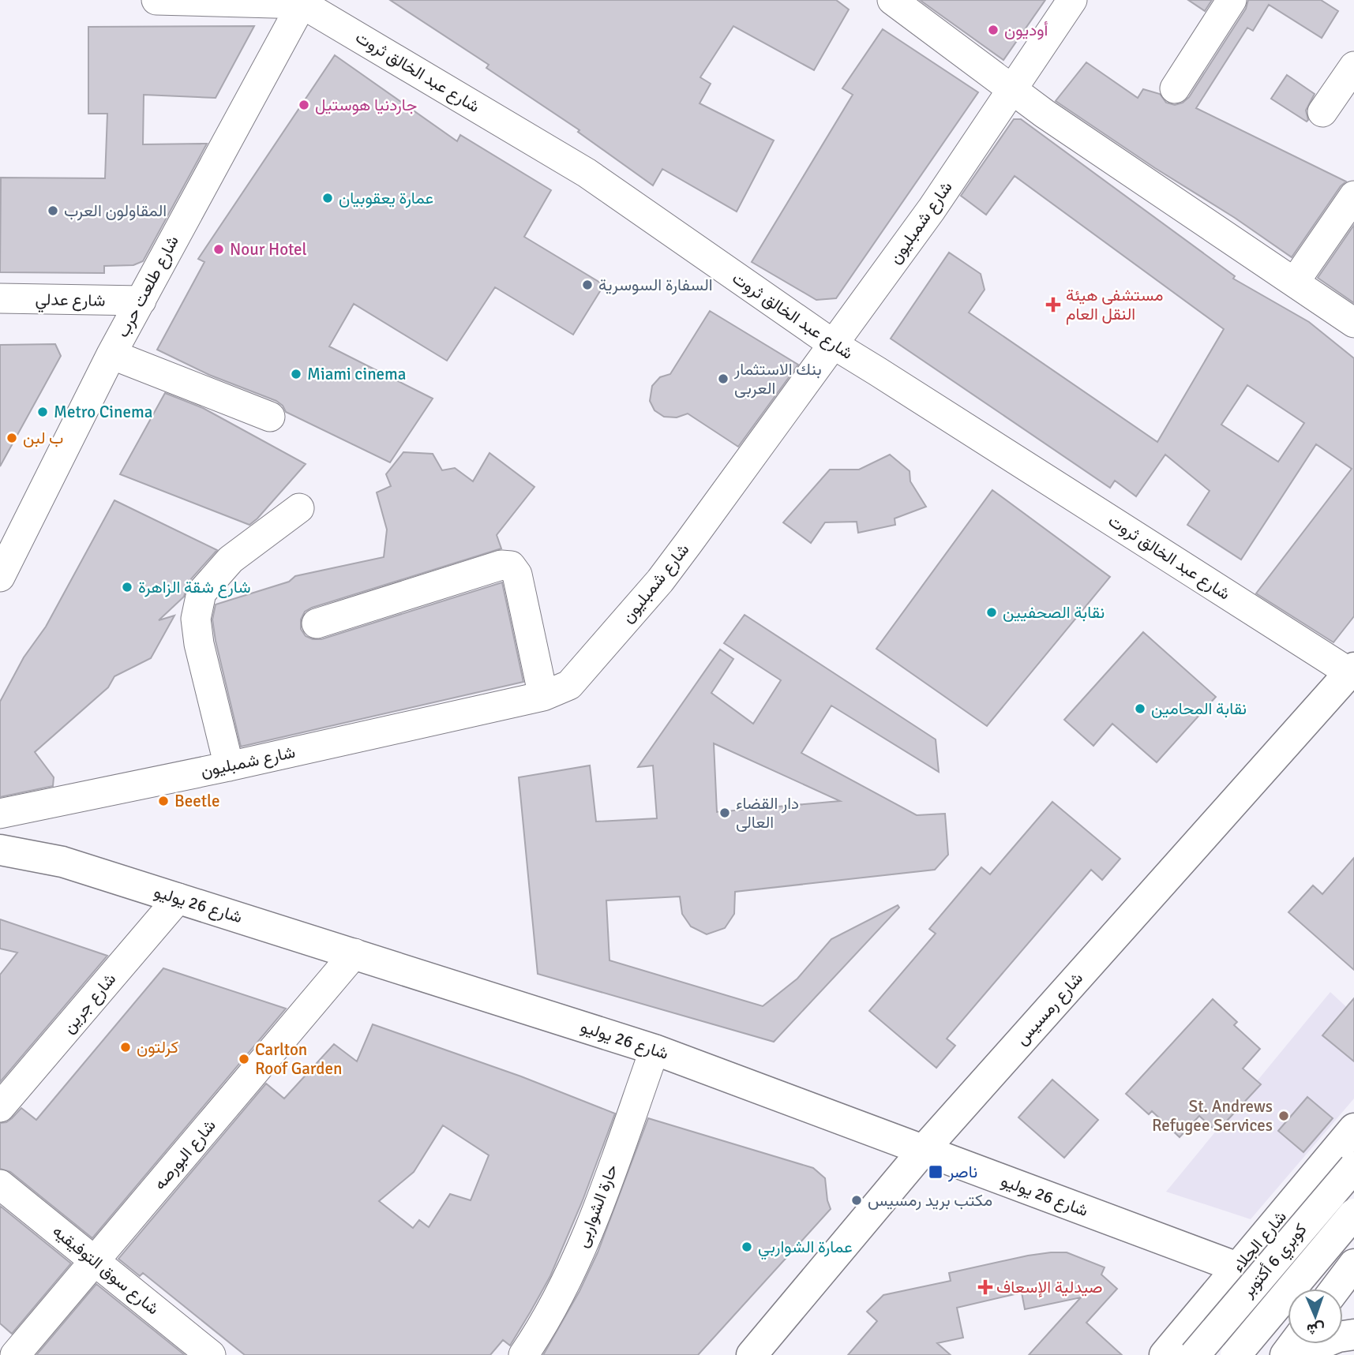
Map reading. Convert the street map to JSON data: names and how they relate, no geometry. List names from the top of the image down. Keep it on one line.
{"streets":{"main road":["شارع 26 يوليو","شارع رمسيس","شارع الجلاء","كوبري 6 أكتوبر"],"street":["شارع عبد الخالق ثروت","شارع شمبليون","شارع طلعت حرب","شارع عدلي","شارع جرين","شارع البورصه","حارة الشواربى","شارع سوق التوفيقيه"]},"crossings":[["شارع عبد الخالق ثروت","شارع شمبليون"],["شارع عبد الخالق ثروت","شارع طلعت حرب"],["شارع عبد الخالق ثروت","شارع رمسيس"],["شارع طلعت حرب","شارع عدلي"],["شارع 26 يوليو","شارع جرين"],["شارع 26 يوليو","شارع رمسيس"],["شارع 26 يوليو","شارع البورصه"],["شارع 26 يوليو","حارة الشواربى"],["شارع 26 يوليو","شارع الجلاء"],["شارع البورصه","شارع سوق التوفيقيه"]],"places":{"other":["أوديون","جاردنيا هوستيل","عمارة يعقوبيان","المقاولون العرب","Nour Hotel","السفارة السوسرية","Miami cinema","بنك الاستثمار العربى","Metro Cinema","ب لبن","شارع شقة الزاهرة","نقابة الصحفيين","نقابة المحامين","Beetle","دار القضاء العالى","كرلتون","Carlton Roof Garden","St. Andrews Refugee Services","مكتب بريد رمسيس","عمارة الشواربي"],"health":["مستشفى هيئة النقل العام","صيدلية الإسعاف"],"transit":["ناصر"]},"north":"bottom"}
